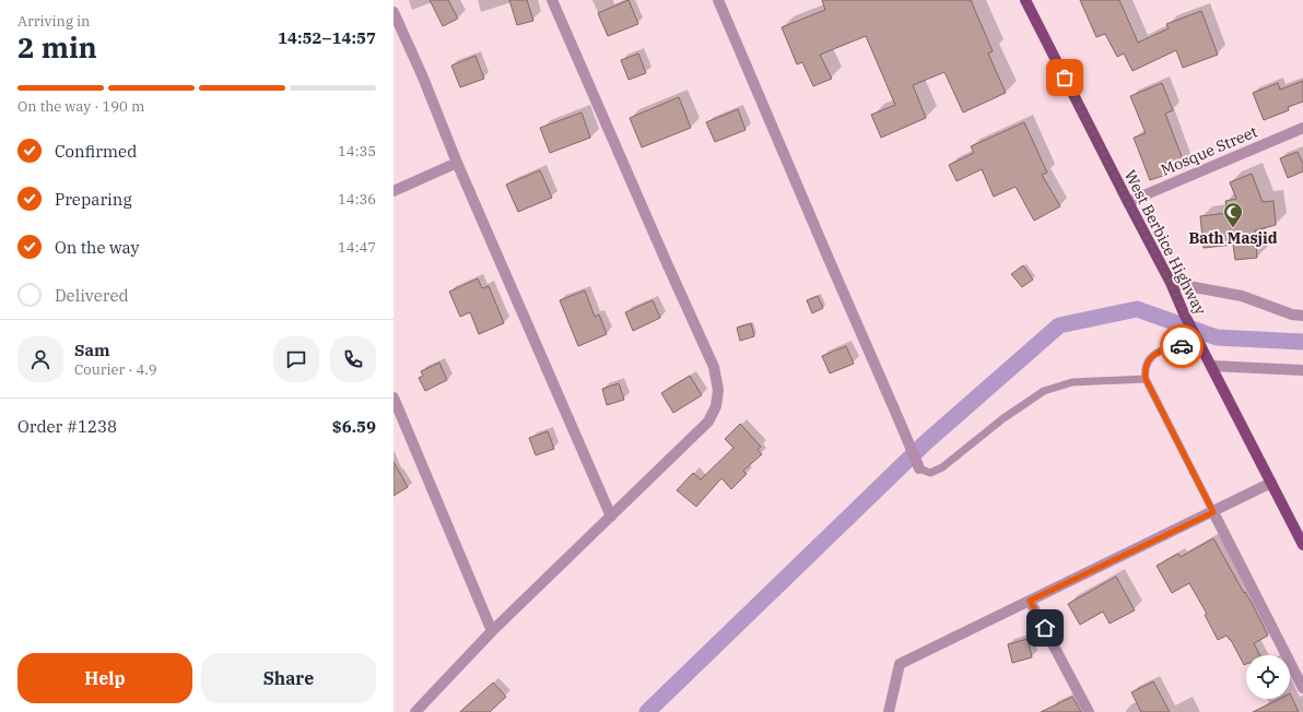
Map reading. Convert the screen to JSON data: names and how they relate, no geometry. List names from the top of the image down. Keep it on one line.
{"streets":{"main road":["West Berbice Highway"],"street":["Mosque Street"]},"crossings":[["Mosque Street","West Berbice Highway"]],"places":{"mosque":["Bath Masjid"]},"page":{"heading":["2 min","Arriving in","14:52–14:57"],"panel":["Sam","Courier · 4.9","Order #1238","$6.59"],"bar":"On the way · 190 m","list":[["Confirmed","14:35"],["Preparing","14:36"],["On the way","14:47"],"Delivered"],"buttons":["Help","Share"]}}
